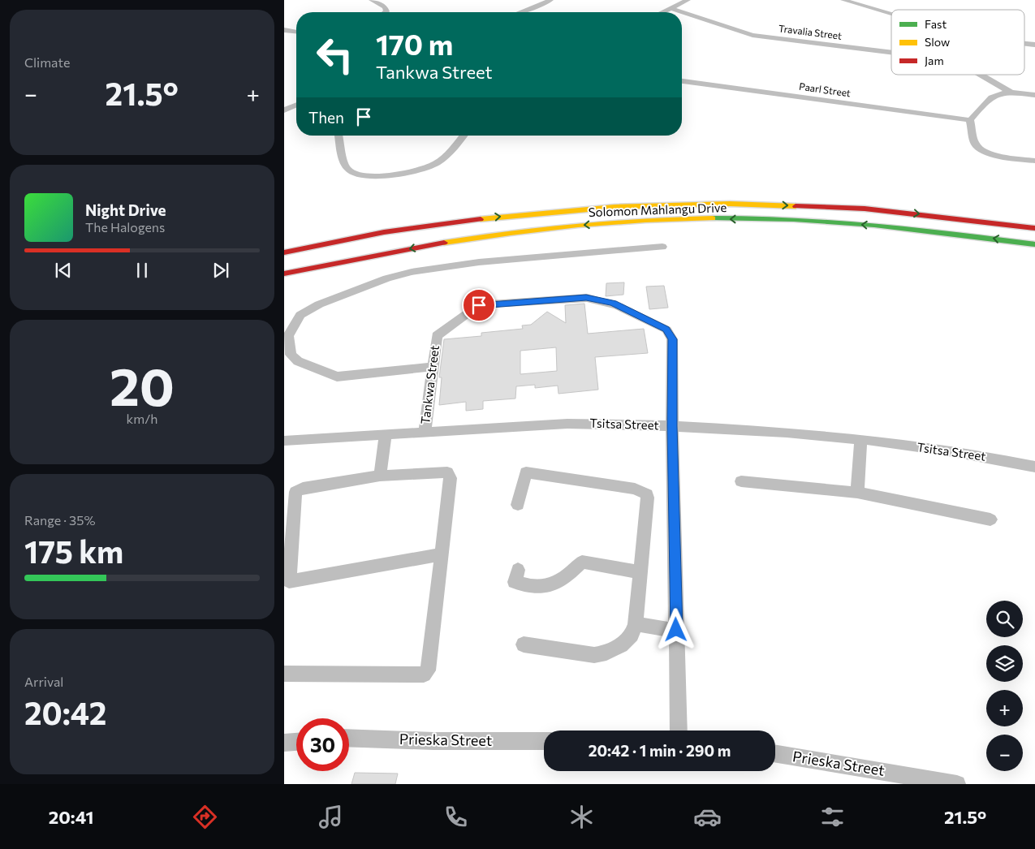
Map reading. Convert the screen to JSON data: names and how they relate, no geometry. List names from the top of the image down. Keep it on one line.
{"streets":{"main road":["Solomon Mahlangu Drive"],"street":["Travalia Street","Paarl Street","Tankwa Street","Tsitsa Street","Prieska Street"]},"crossings":[["Tankwa Street","Tsitsa Street"]],"legend":["Fast","Slow","Jam"],"page":{"tile":["Climate",["20","km/h"],["Range · 35%","175 km"],["Arrival","20:42"]],"turn":["170 m","Tankwa Street"],"heat":["−","21.5°","+"],"then":"Then","song":["Night Drive","The Halogens"],"map_buttons":["+","−"],"limit":"30","trip":"20:42 · 1 min · 290 m","tabs":["20:41","21.5°"]}}
